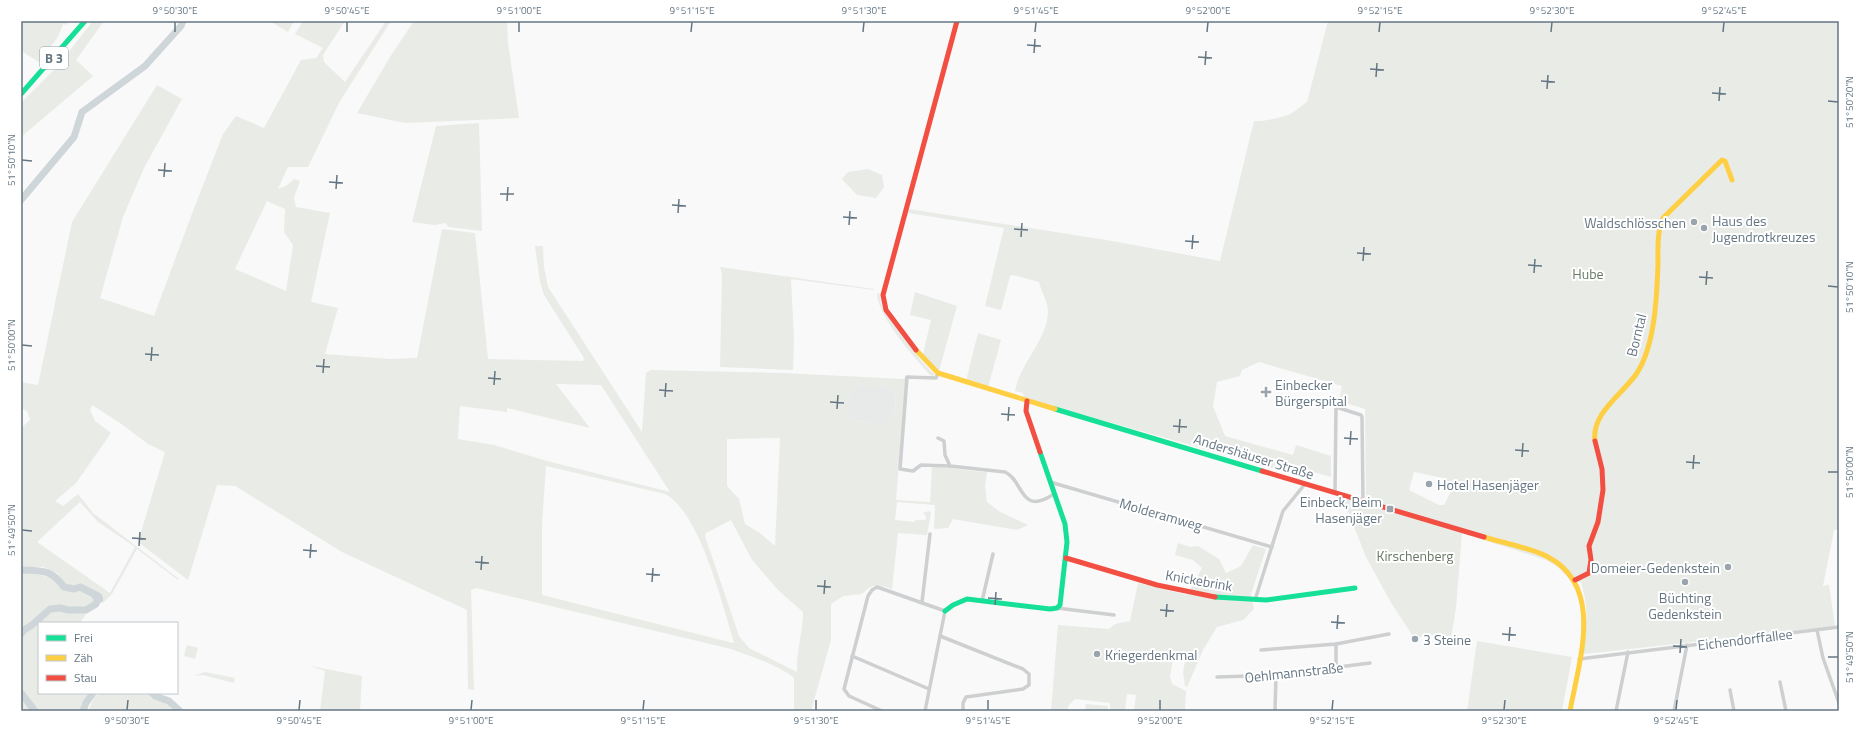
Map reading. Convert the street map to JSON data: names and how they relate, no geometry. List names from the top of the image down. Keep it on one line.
{"streets":{"street":["B 3","Borntal","Andershäuser Straße","Molderamweg","Knickebrink","Eichendorffallee","Oehlmannstraße"]},"crossings":[["Borntal","Andershäuser Straße"],["Andershäuser Straße","Eichendorffallee"]],"parks":["Hube","Kirschenberg"],"places":{"other":["Waldschlösschen","Haus des Jugendrotkreuzes","Hotel Hasenjäger","Domeier-Gedenkstein","Büchting Gedenkstein","3 Steine","Kriegerdenkmal"],"health":["Einbecker Bürgerspital"],"transit":["Einbeck, Beim Hasenjäger"]},"legend":["Frei","Zäh","Stau"],"coordinates":["9°50'30\"E","9°50'45\"E","9°51'00\"E","9°51'15\"E","9°51'30\"E","9°51'45\"E","9°52'00\"E","9°52'15\"E","9°52'30\"E","9°52'45\"E","51°50'20\"N","51°50'10\"N","51°50'00\"N","51°49'50\"N"]}
